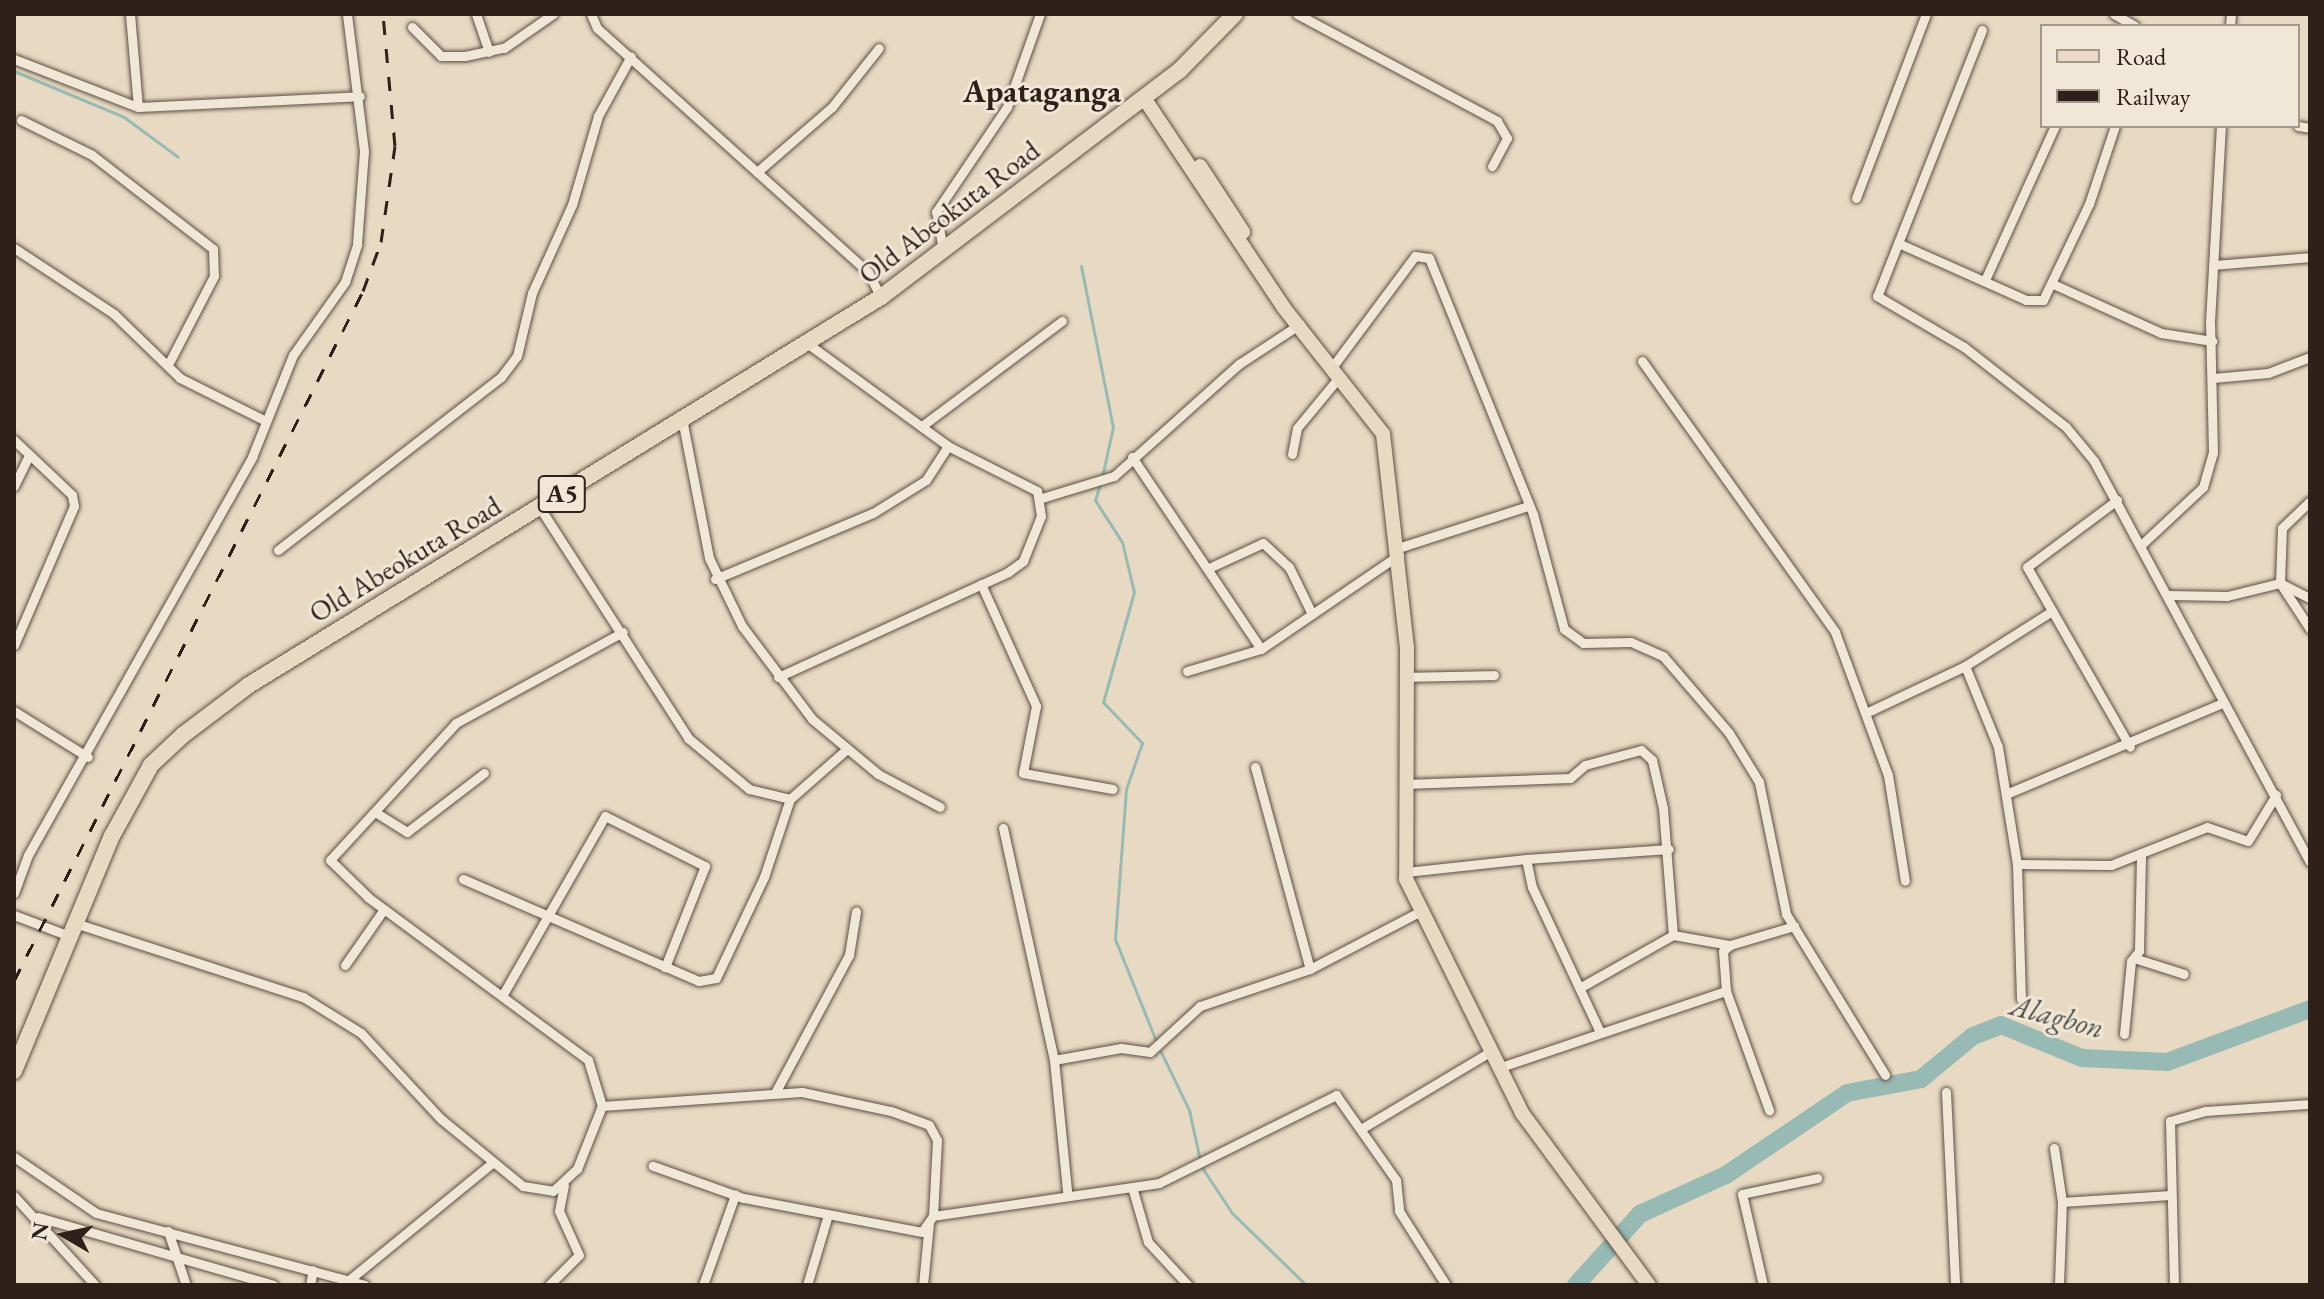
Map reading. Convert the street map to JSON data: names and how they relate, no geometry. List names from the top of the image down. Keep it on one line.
{"streets":{"highway":["Old Abeokuta Road","A5"]},"districts":["Apataganga"],"water":["Alagbon"],"legend":["Road","Railway"],"north":"left"}
